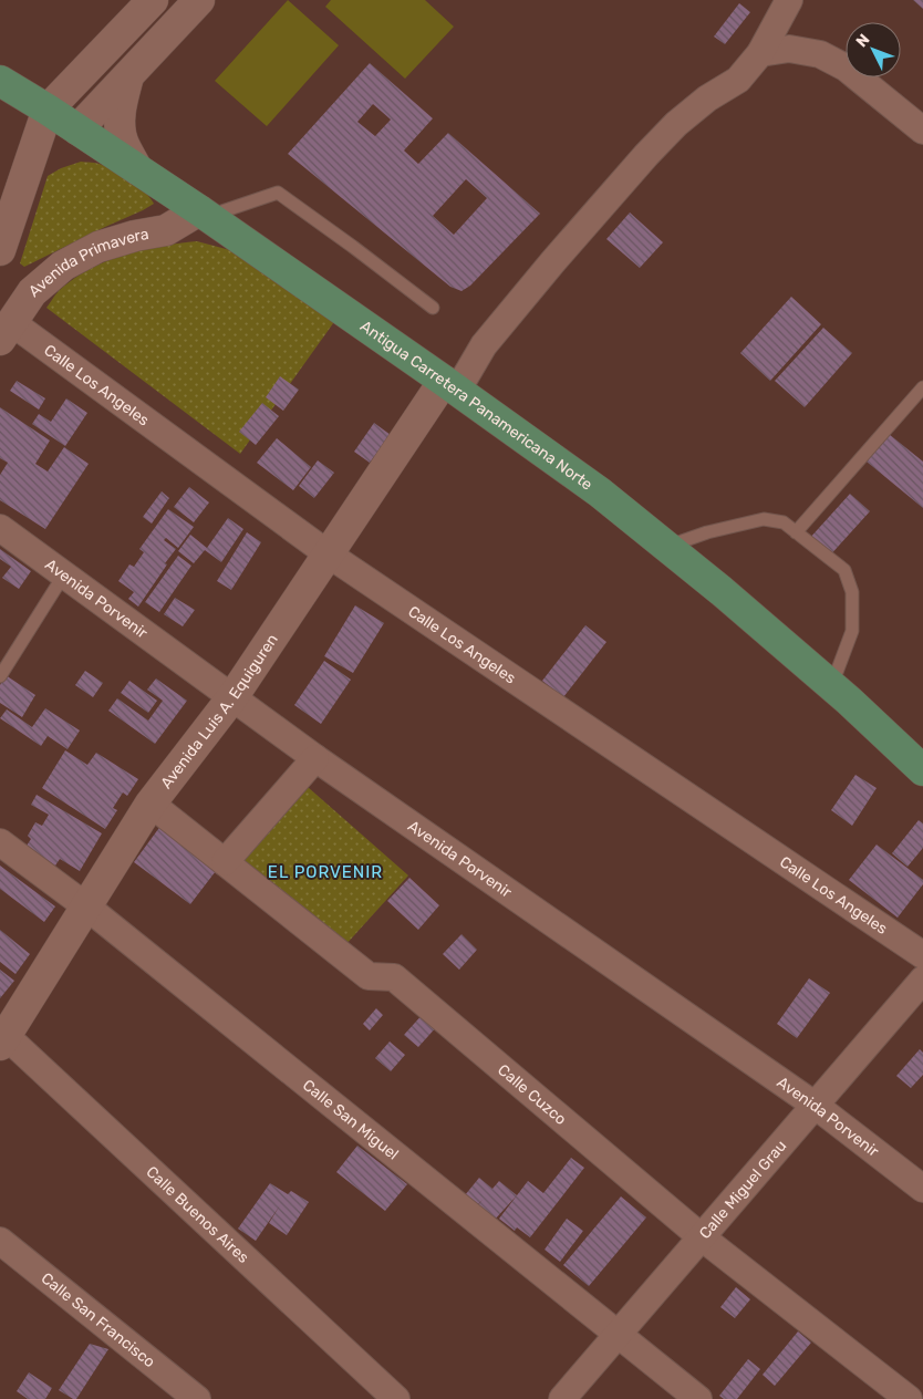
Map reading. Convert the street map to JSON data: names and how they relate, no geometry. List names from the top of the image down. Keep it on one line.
{"streets":{"main road":["Antigua Carretera Panamericana Norte"],"street":["Avenida Primavera","Calle Los Angeles","Avenida Porvenir","Avenida Luis A. Equiguren","Calle Cuzco","Calle San Miguel","Calle Miguel Grau","Calle Buenos Aires","Calle San Francisco"]},"crossings":[["Avenida Primavera","Calle Los Angeles"],["Avenida Primavera","Antigua Carretera Panamericana Norte"],["Calle Los Angeles","Avenida Luis A. Equiguren"],["Antigua Carretera Panamericana Norte","Avenida Luis A. Equiguren"],["Avenida Porvenir","Avenida Luis A. Equiguren"],["Avenida Porvenir","Calle Miguel Grau"],["Avenida Luis A. Equiguren","Calle Cuzco"],["Avenida Luis A. Equiguren","Calle San Miguel"],["Avenida Luis A. Equiguren","Calle Buenos Aires"],["Calle Cuzco","Calle Miguel Grau"],["Calle San Miguel","Calle Miguel Grau"]],"districts":["EL PORVENIR"],"north":"top left"}
